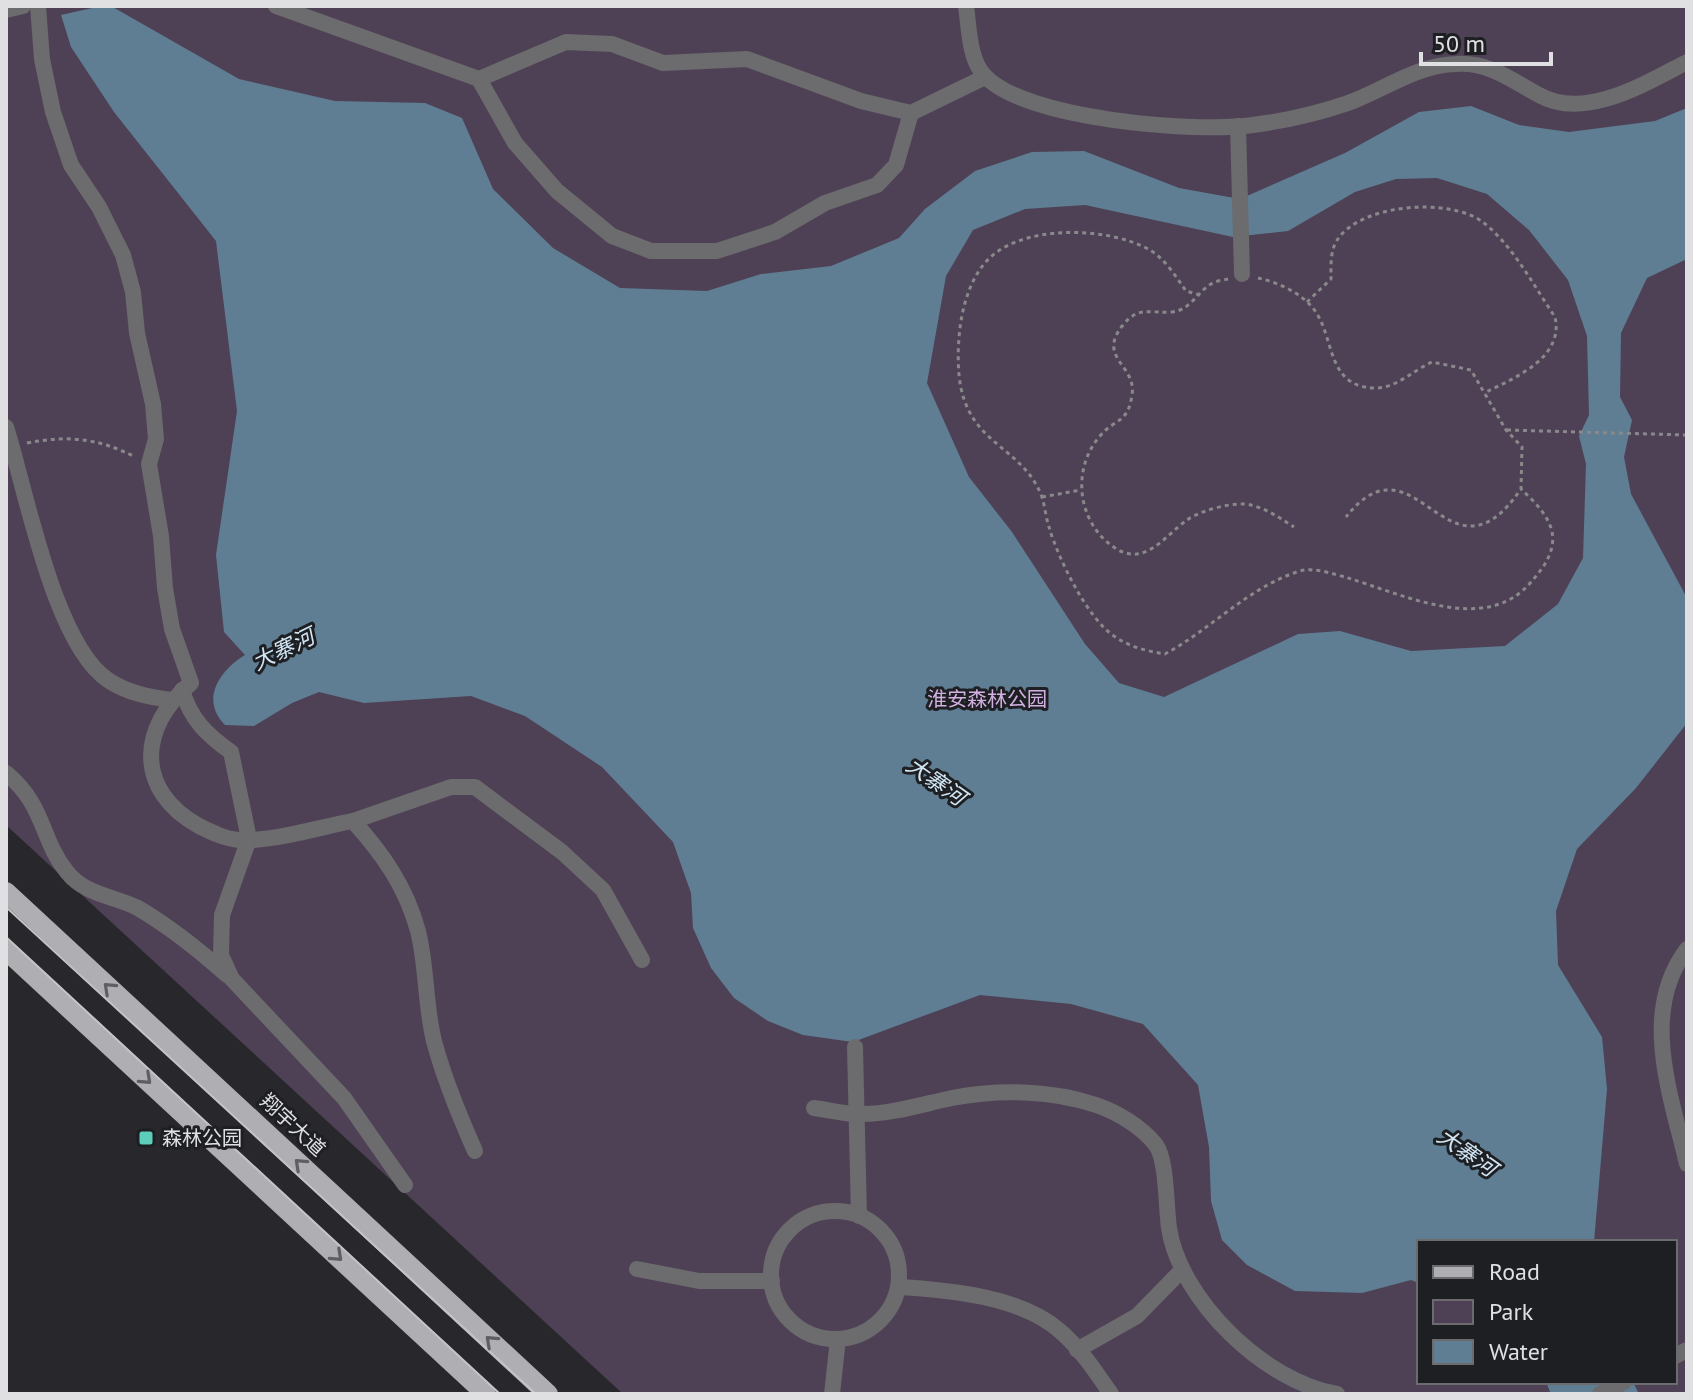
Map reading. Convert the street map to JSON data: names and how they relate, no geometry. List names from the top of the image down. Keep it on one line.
{"streets":{"main road":["翔宇大道"]},"water":["大寨河"],"parks":["淮安森林公园"],"places":{"transit":["森林公园"]},"legend":["Road","Park","Water"],"scale_bar":"50 m"}
